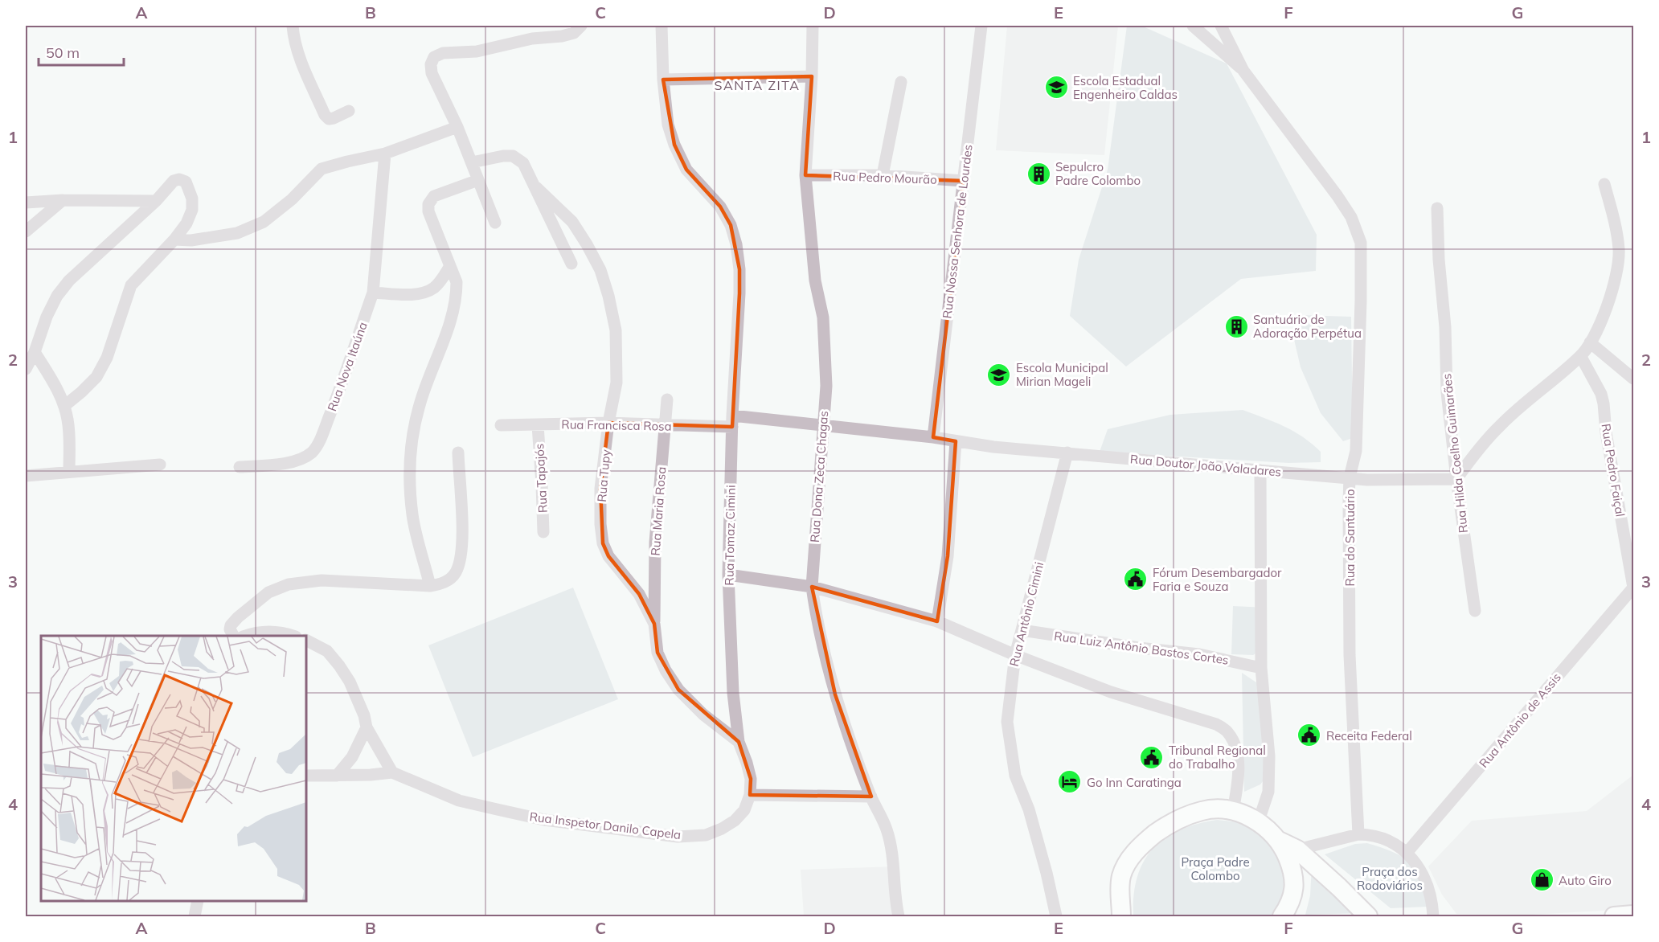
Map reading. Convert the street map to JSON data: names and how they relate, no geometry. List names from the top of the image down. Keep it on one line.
{"streets":{"street":["Rua Pedro Mourão","Rua Nossa Senhora de Lourdes","Rua Nova Itaúna","Rua Francisca Rosa","Rua Hilda Coelho Guimarães","Rua Doutor João Valadares","Rua Pedro Faiçal","Rua Tupy","Rua Dona Zeca Chagas","Rua Tapajós","Rua Maria Rosa","Rua Tomaz Cimini","Rua do Santuário","Rua Antônio Cimini","Rua Luiz Antônio Bastos Cortes","Rua Antônio de Assis","Rua Inspetor Danilo Capela"]},"crossings":[["Rua Pedro Mourão","Rua Nossa Senhora de Lourdes"],["Rua Pedro Mourão","Rua Dona Zeca Chagas"],["Rua Nossa Senhora de Lourdes","Rua Doutor João Valadares"],["Rua Francisca Rosa","Rua Doutor João Valadares"],["Rua Francisca Rosa","Rua Tupy"],["Rua Francisca Rosa","Rua Dona Zeca Chagas"],["Rua Francisca Rosa","Rua Tapajós"],["Rua Francisca Rosa","Rua Maria Rosa"],["Rua Francisca Rosa","Rua Tomaz Cimini"],["Rua Hilda Coelho Guimarães","Rua Doutor João Valadares"],["Rua Doutor João Valadares","Rua Dona Zeca Chagas"],["Rua Doutor João Valadares","Rua do Santuário"],["Rua Doutor João Valadares","Rua Antônio Cimini"],["Rua Pedro Faiçal","Rua Antônio de Assis"],["Rua Tupy","Rua Maria Rosa"],["Rua Tupy","Rua Tomaz Cimini"],["Rua Tomaz Cimini","Rua Inspetor Danilo Capela"],["Rua Antônio Cimini","Rua Luiz Antônio Bastos Cortes"]],"districts":["SANTA ZITA"],"parks":["Praça Padre Colombo","Praça dos Rodoviários"],"places":{"school or university":["Escola Estadual Engenheiro Caldas","Escola Municipal Mirian Mageli"],"building":["Sepulcro Padre Colombo","Santuário de Adoração Perpétua"],"public building":["Fórum Desembargador Faria e Souza","Receita Federal","Tribunal Regional do Trabalho"],"hotel":["Go Inn Caratinga"],"shop":["Auto Giro"]},"scale_bar":"50 m","grid":{"columns":["A","B","C","D","E","F","G"],"rows":["1","2","3","4"]}}
